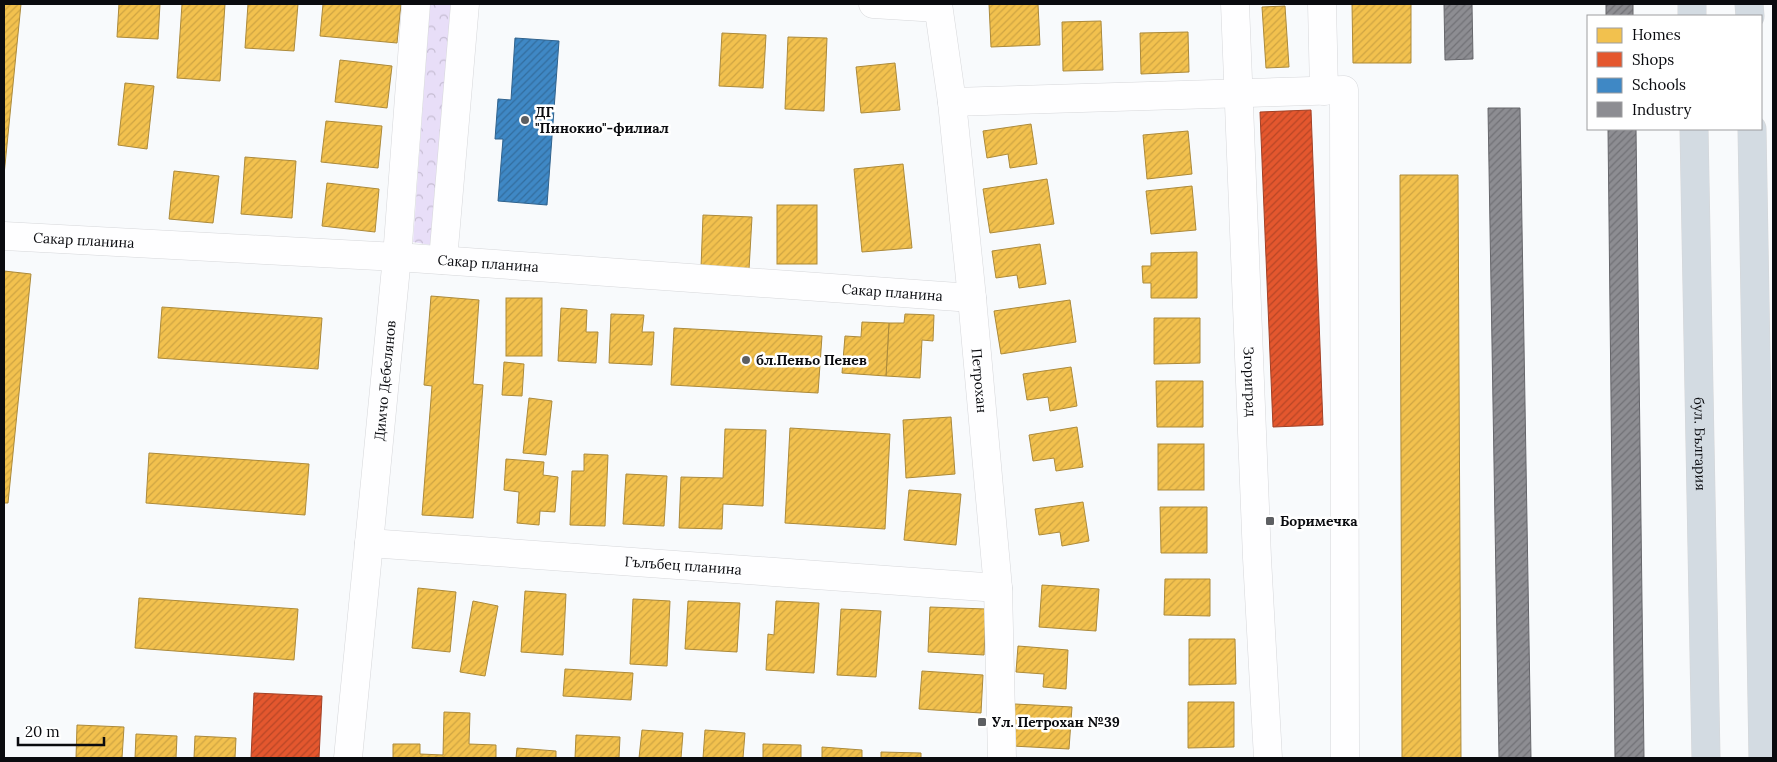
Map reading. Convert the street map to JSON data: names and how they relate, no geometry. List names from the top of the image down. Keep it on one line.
{"streets":{"highway":["бул. България"],"street":["Сакар планина","Петрохан","Димчо Дебелянов","Згориград","Гълъбец планина"]},"crossings":[["Сакар планина","Петрохан"],["Сакар планина","Димчо Дебелянов"],["Петрохан","Гълъбец планина"],["Димчо Дебелянов","Гълъбец планина"]],"places":{"other":["ДГ \"Пинокио\"-филиал","бл.Пеньо Пенев"],"transit":["Боримечка","Ул. Петрохан №39"]},"legend":["Homes","Shops","Schools","Industry"],"scale_bar":"20 m"}
